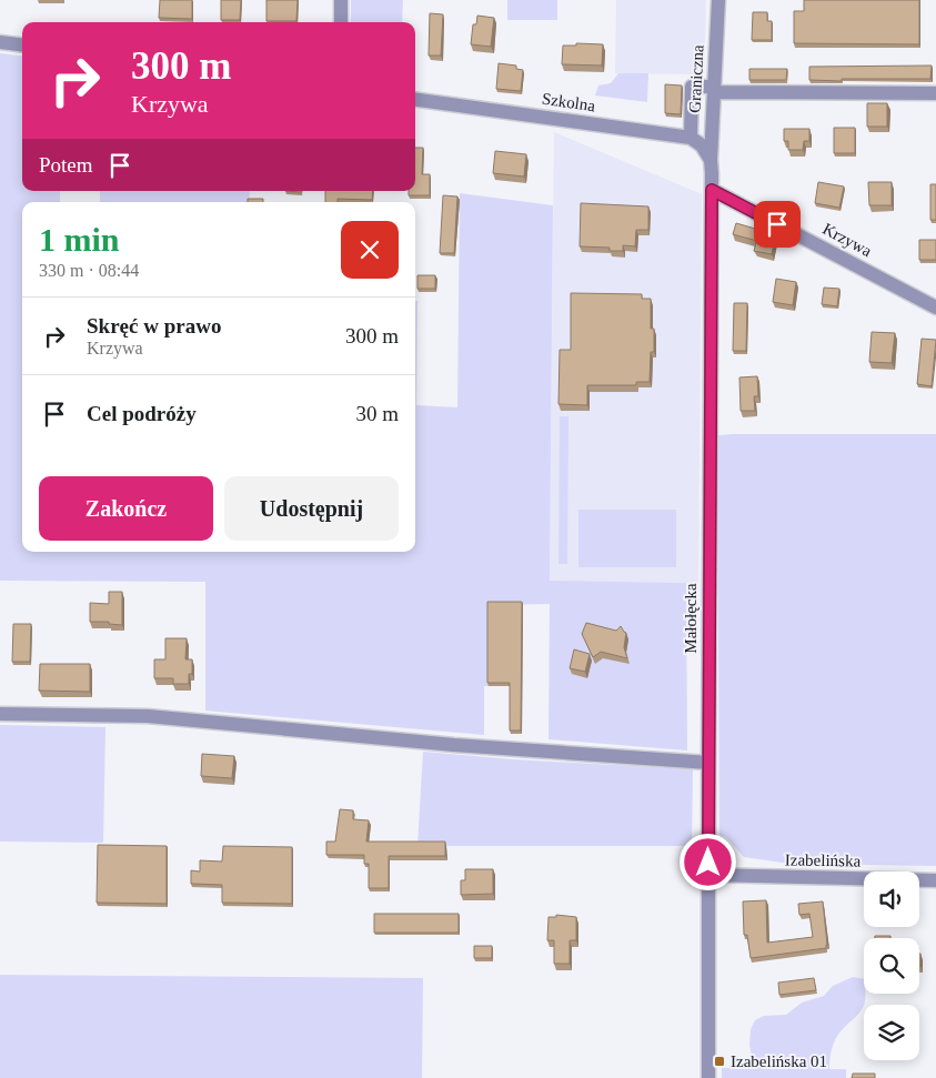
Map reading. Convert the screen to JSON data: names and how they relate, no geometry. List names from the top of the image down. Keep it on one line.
{"streets":{"street":["Graniczna","Szkolna","Krzywa","Małołęcka","Izabelińska"]},"crossings":[["Graniczna","Małołęcka"],["Krzywa","Małołęcka"],["Małołęcka","Izabelińska"]],"places":{"transit":["Izabelińska 01"]},"page":{"turn":["300 m","Krzywa"],"then":"Potem","heading":["1 min","330 m · 08:44"],"list":[{"name":"Skręć w prawo","note":"Krzywa","value":"300 m"},{"name":"Cel podróży","value":"30 m"}],"buttons":["Zakończ","Udostępnij"]}}
